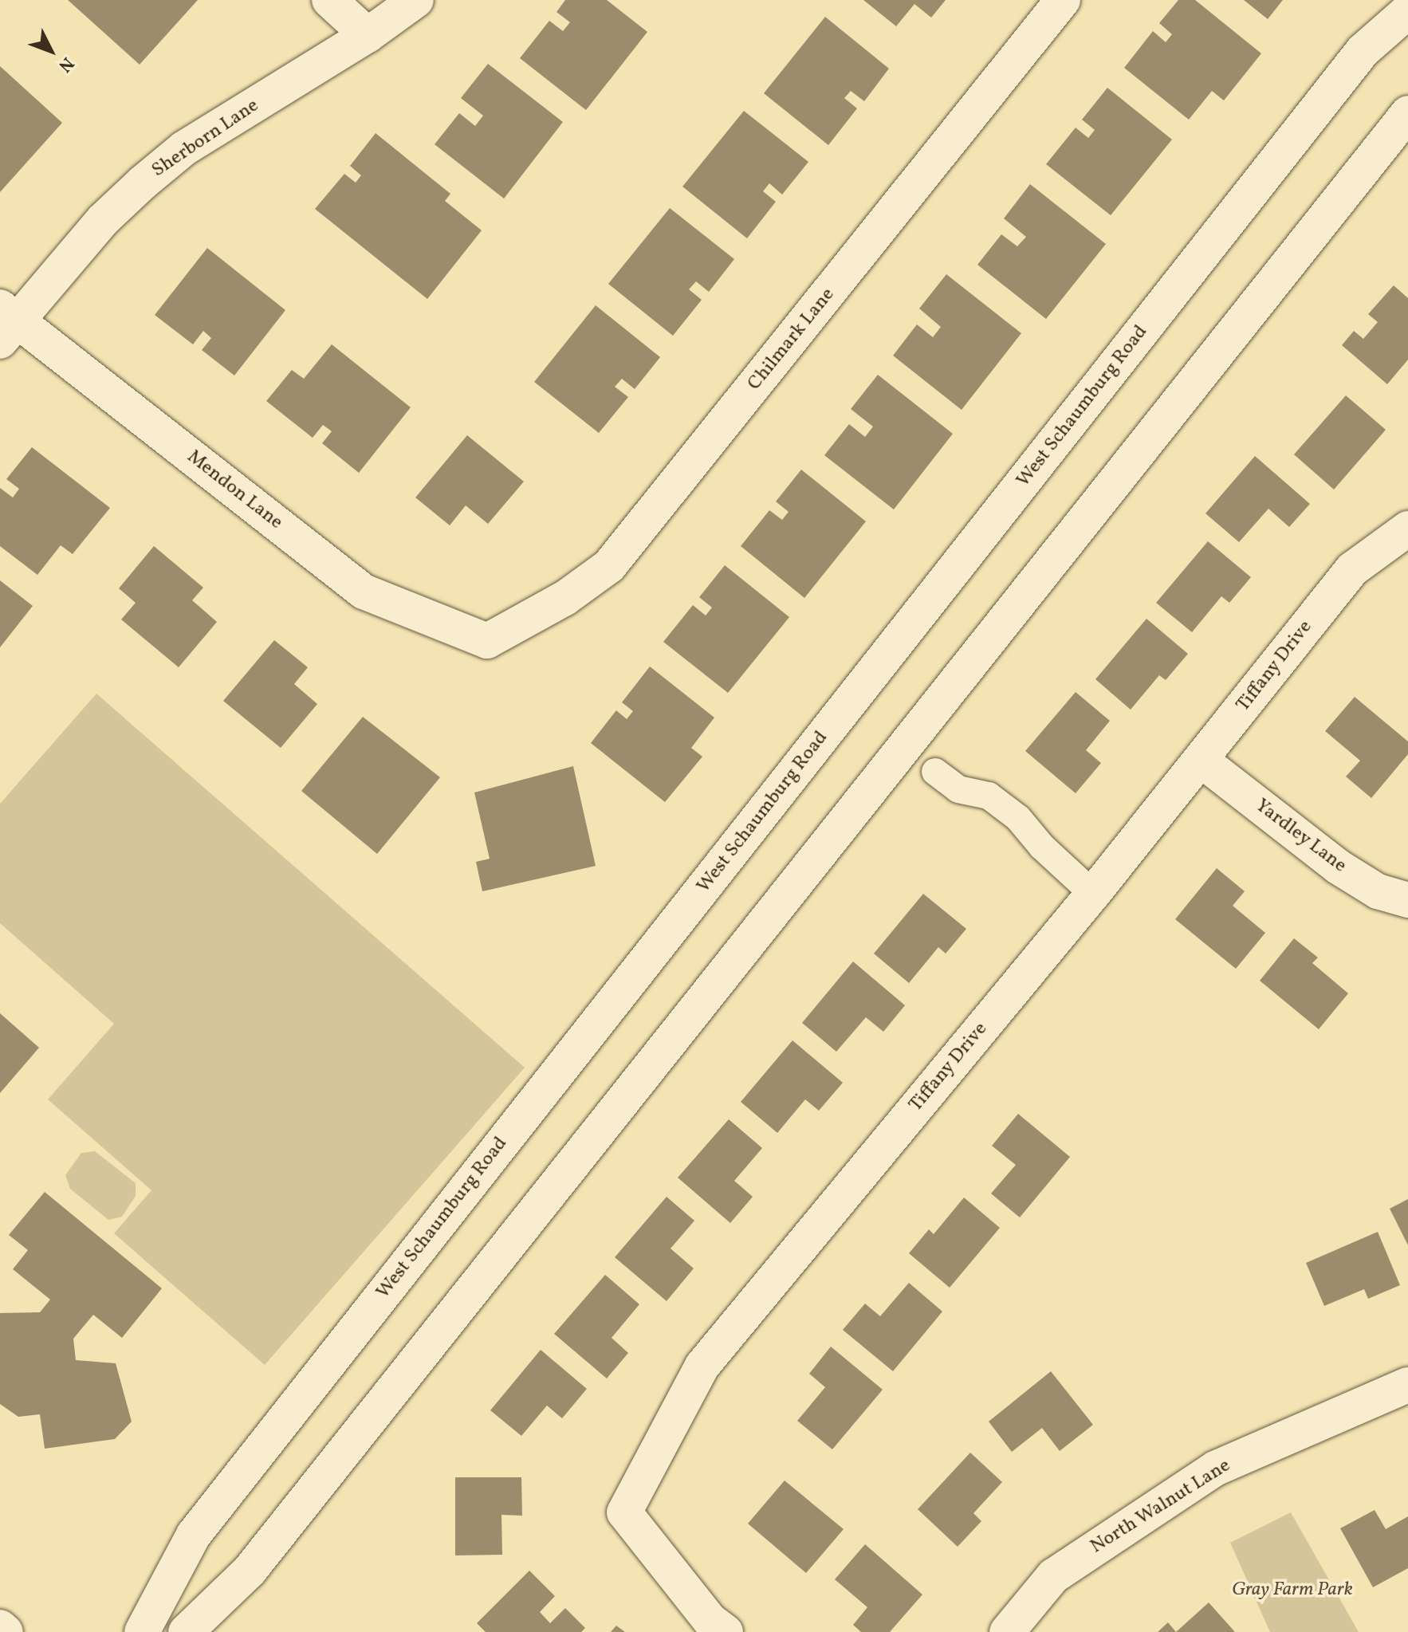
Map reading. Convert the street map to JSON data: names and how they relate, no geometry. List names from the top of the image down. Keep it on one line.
{"streets":{"street":["Sherborn Lane","Chilmark Lane","West Schaumburg Road","Mendon Lane","Tiffany Drive","Yardley Lane","North Walnut Lane"]},"crossings":[["Sherborn Lane","Mendon Lane"],["Chilmark Lane","Mendon Lane"],["Tiffany Drive","Yardley Lane"]],"parks":["Gray Farm Park"],"north":"bottom right"}
